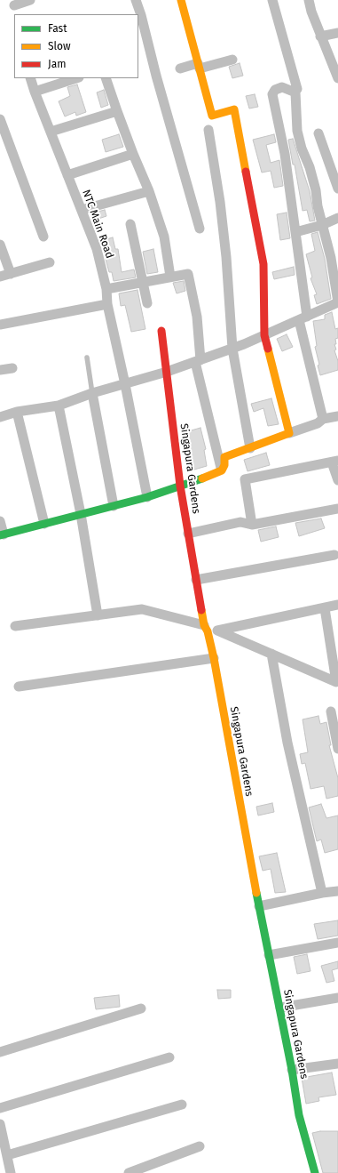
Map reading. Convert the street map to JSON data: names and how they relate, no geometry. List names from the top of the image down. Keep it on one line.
{"streets":{"street":["NTC Main Road","Singapura Gardens"]},"legend":["Fast","Slow","Jam"]}
